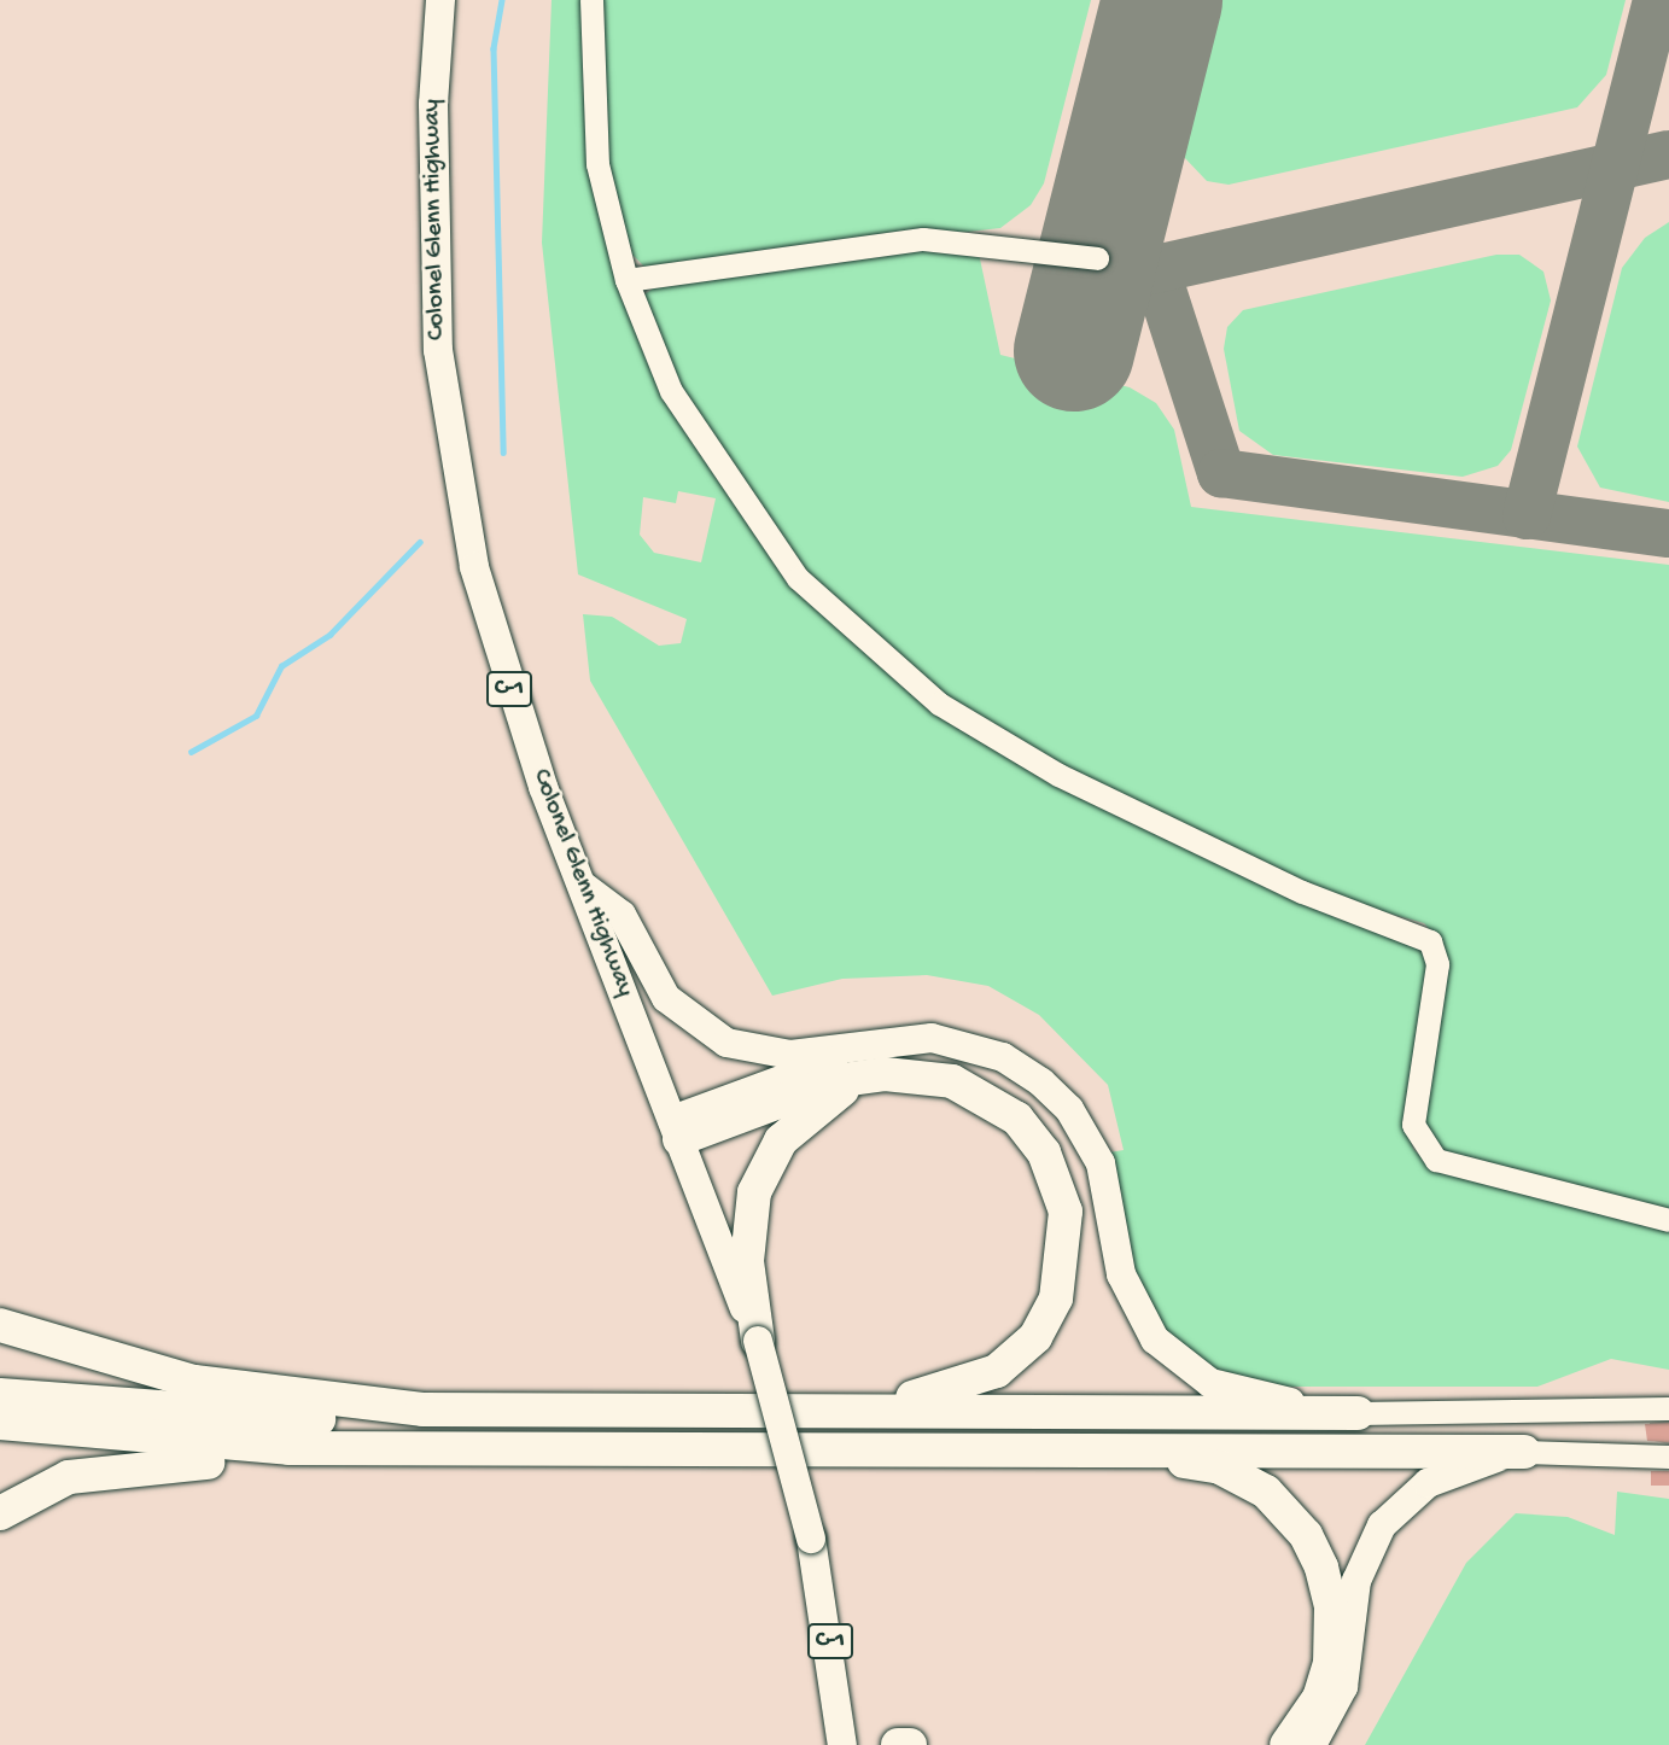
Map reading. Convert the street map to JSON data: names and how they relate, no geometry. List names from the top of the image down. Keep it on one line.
{"streets":{"main road":["Colonel Glenn Highway","C-1"]}}
